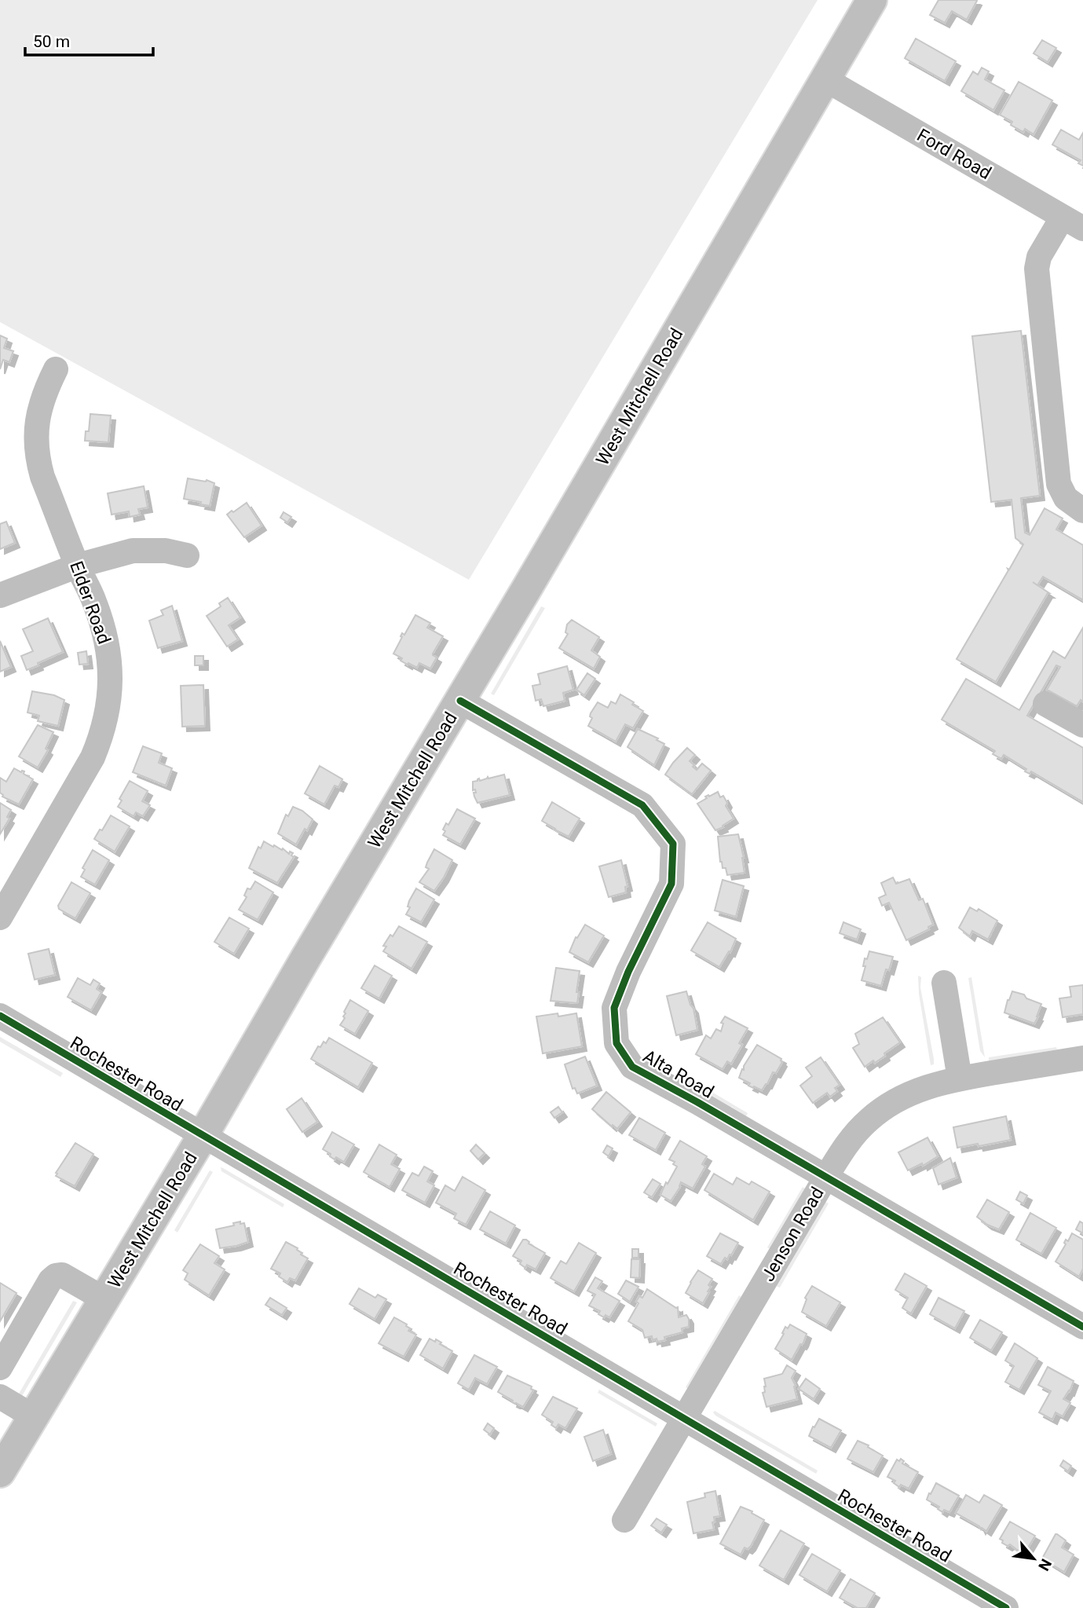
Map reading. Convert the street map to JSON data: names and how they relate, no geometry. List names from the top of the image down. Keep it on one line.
{"streets":{"main road":["West Mitchell Road"],"street":["Ford Road","Elder Road","Rochester Road","Alta Road","Jenson Road"]},"crossings":[["Ford Road","West Mitchell Road"],["West Mitchell Road","Rochester Road"],["West Mitchell Road","Alta Road"],["Rochester Road","Jenson Road"],["Alta Road","Jenson Road"]],"scale_bar":"50 m","north":"bottom right"}
